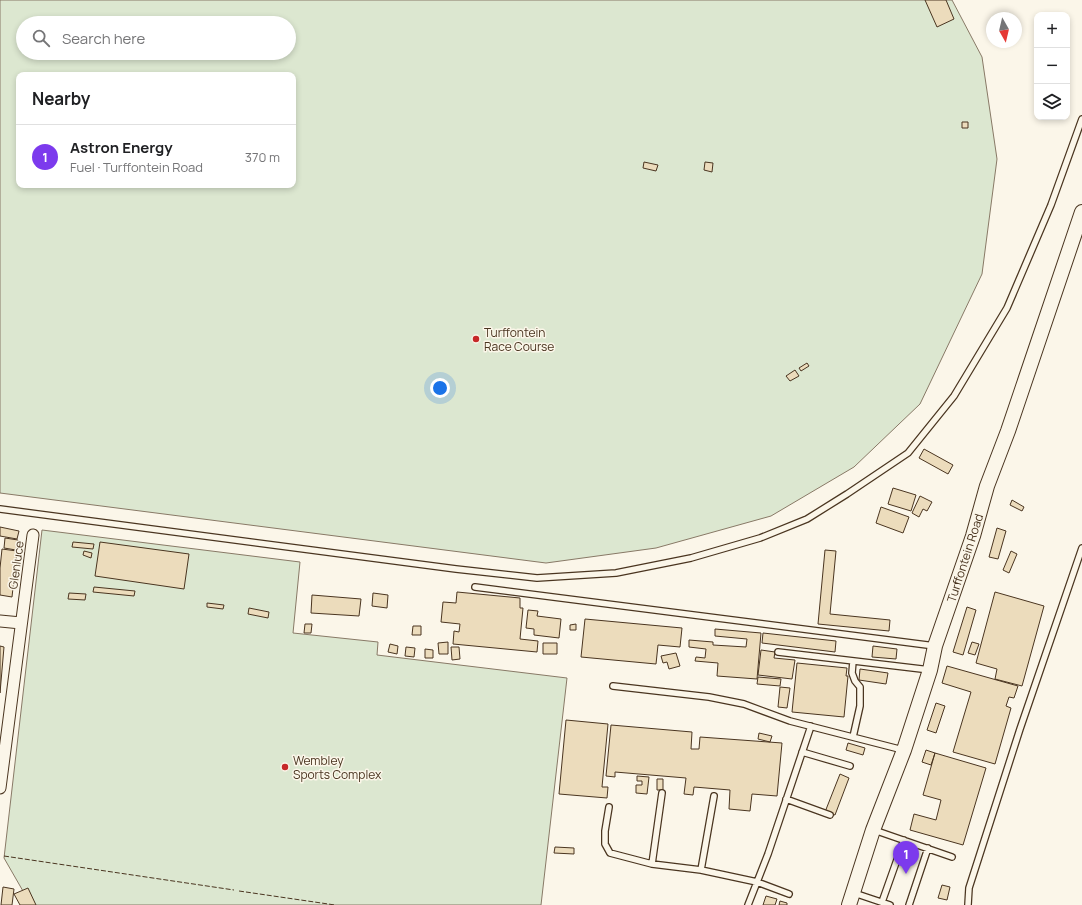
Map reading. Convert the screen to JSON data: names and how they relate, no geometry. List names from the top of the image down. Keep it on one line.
{"streets":{"street":["Turffontein Road","Glenluce"]},"places":["Turffontein Race Course","Wembley Sports Complex"],"north":"bottom","page":{"map_buttons":["+","−"],"search":"Search here","heading":"Nearby","list":[{"mark":"1","name":"Astron Energy","note":"Fuel · Turffontein Road","value":"370 m"}],"pins":"1"}}
